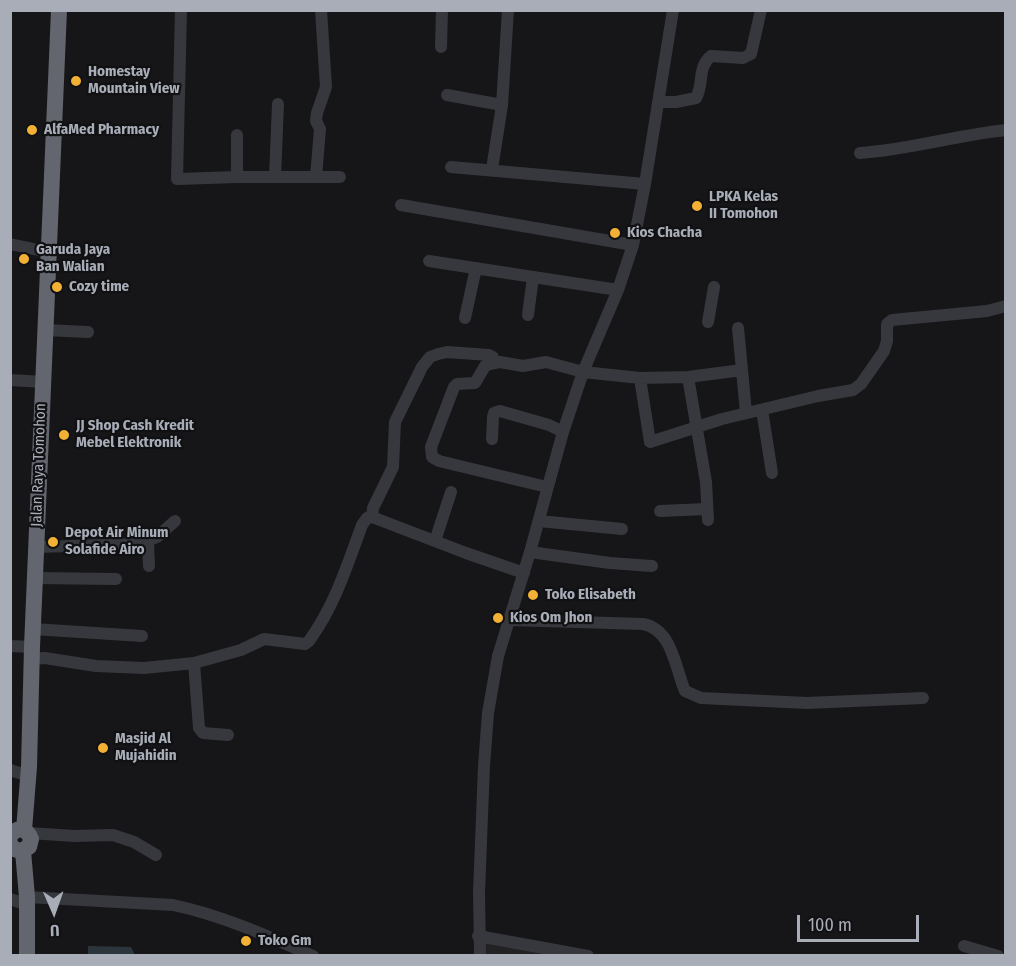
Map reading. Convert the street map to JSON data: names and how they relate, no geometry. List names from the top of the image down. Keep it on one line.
{"streets":{"highway":["Jalan Raya Tomohon"]},"places":["Homestay Mountain View","AlfaMed Pharmacy","LPKA Kelas II Tomohon","Kios Chacha","Garuda Jaya Ban Walian","Cozy time","JJ Shop Cash Kredit Mebel Elektronik","Depot Air Minum Solafide Airo","Toko Elisabeth","Kios Om Jhon","Masjid Al Mujahidin","Toko Gm"],"scale_bar":"100 m","north":"bottom"}
